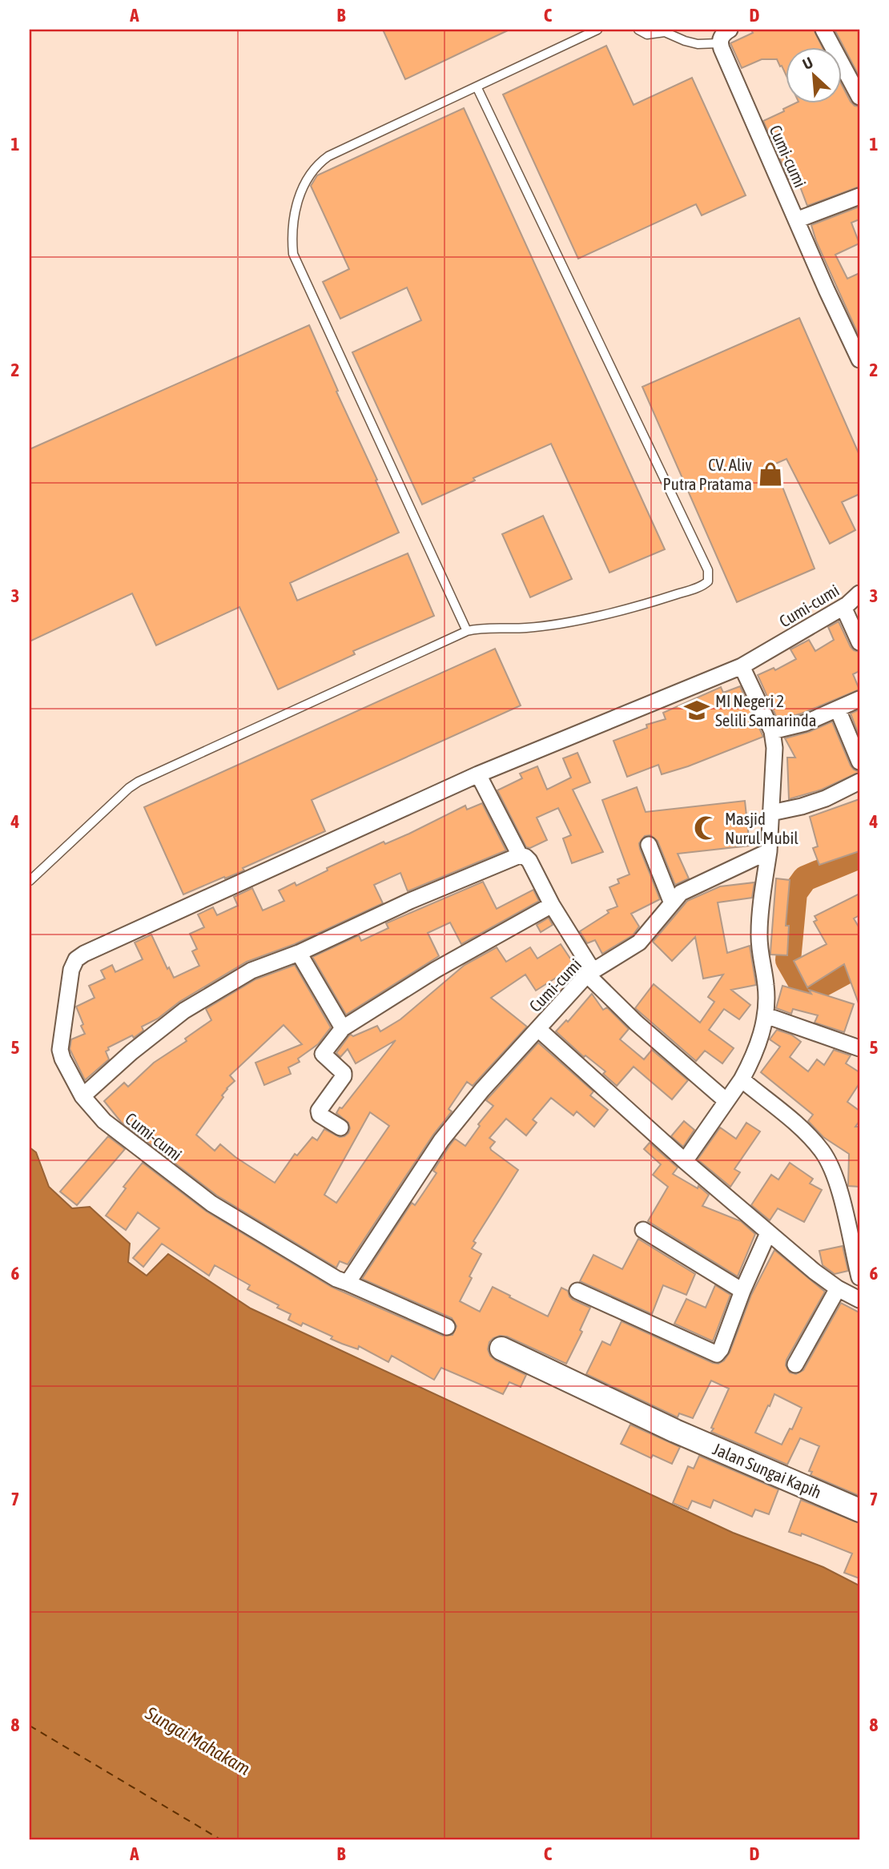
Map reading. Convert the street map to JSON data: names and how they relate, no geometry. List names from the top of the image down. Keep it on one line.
{"streets":{"street":["Cumi-cumi","Jalan Sungai Kapih"]},"water":["Sungai Mahakam"],"places":{"shop":["CV. Aliv Putra Pratama"],"school or university":["MI Negeri 2 Selili Samarinda"],"mosque":["Masjid Nurul Mubil"]},"north":"top left","grid":{"columns":["A","B","C","D"],"rows":["1","2","3","4","5","6","7","8"]}}
